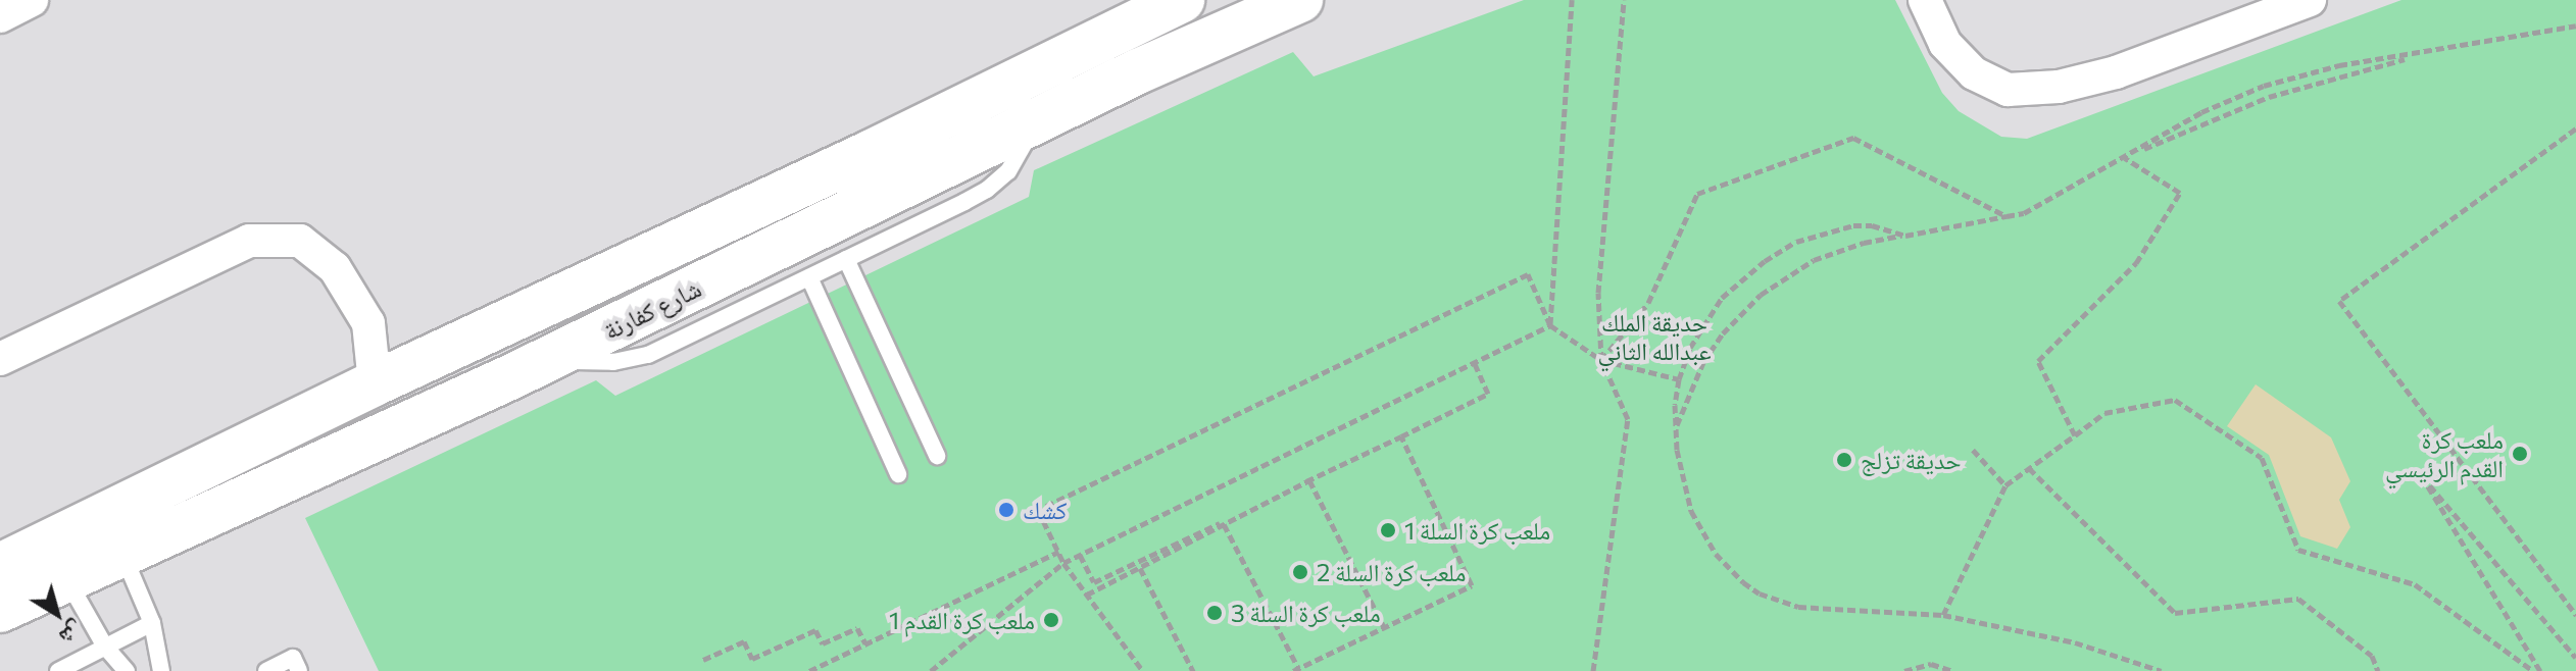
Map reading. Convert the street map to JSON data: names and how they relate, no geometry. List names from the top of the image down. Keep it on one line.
{"streets":{"street":["شارع كفارنة"]},"parks":["حديقة الملك عبدالله الثاني"],"places":["ملعب كرة القدم الرئيسي","حديقة تزلج","كشك","ملعب كرة السلة 1","ملعب كرة السلة 2","ملعب كرة السلة 3","ملعب كرة القدم 1"],"north":"bottom right"}
